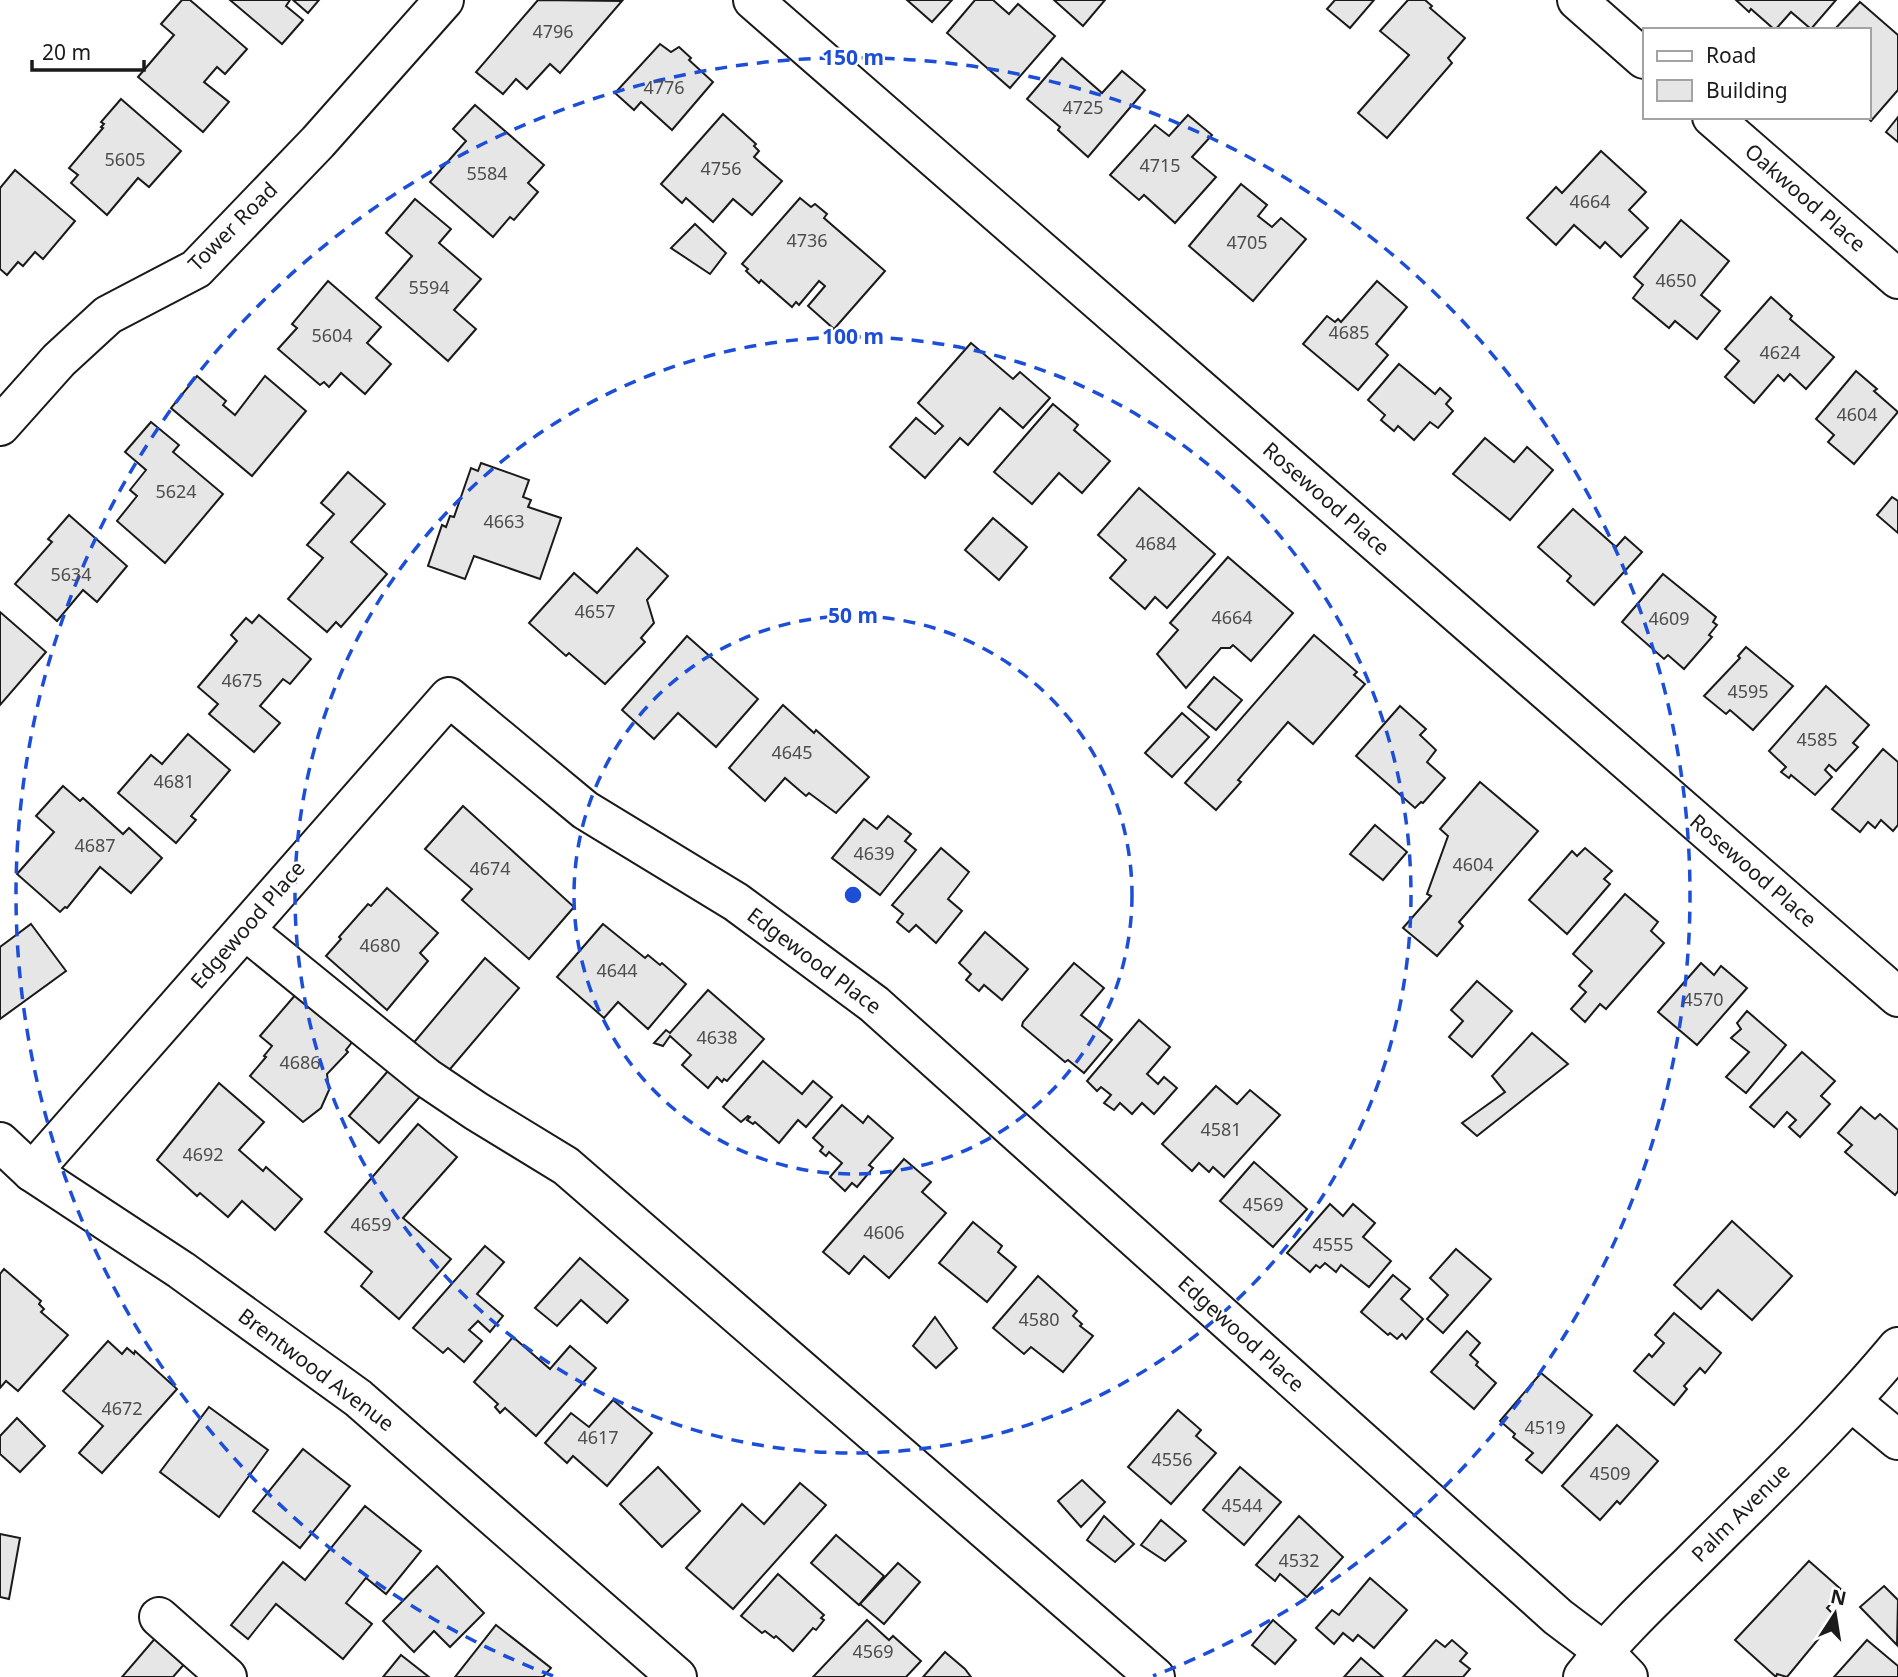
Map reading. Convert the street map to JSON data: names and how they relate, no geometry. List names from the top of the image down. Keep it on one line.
{"streets":{"street":["Oakwood Place","Tower Road","Rosewood Place","Edgewood Place","Brentwood Avenue","Palm Avenue"]},"crossings":[["Edgewood Place","Brentwood Avenue"],["Edgewood Place","Palm Avenue"]],"house_numbers":["4796","4776","4725","5605","4715","4756","5584","4664","4736","4705","4650","5594","4685","5604","4624","4604","5624","4663","4684","5634","4657","4664","4609","4675","4595","4585","4645","4681","4687","4639","4604","4674","4680","4644","4570","4638","4686","4581","4692","4569","4659","4606","4555","4580","4672","4519","4617","4556","4509","4544","4532","4569"],"legend":["Road","Building"],"scale_bar":"20 m","north":"top","rings":["150 m","100 m","50 m"]}
